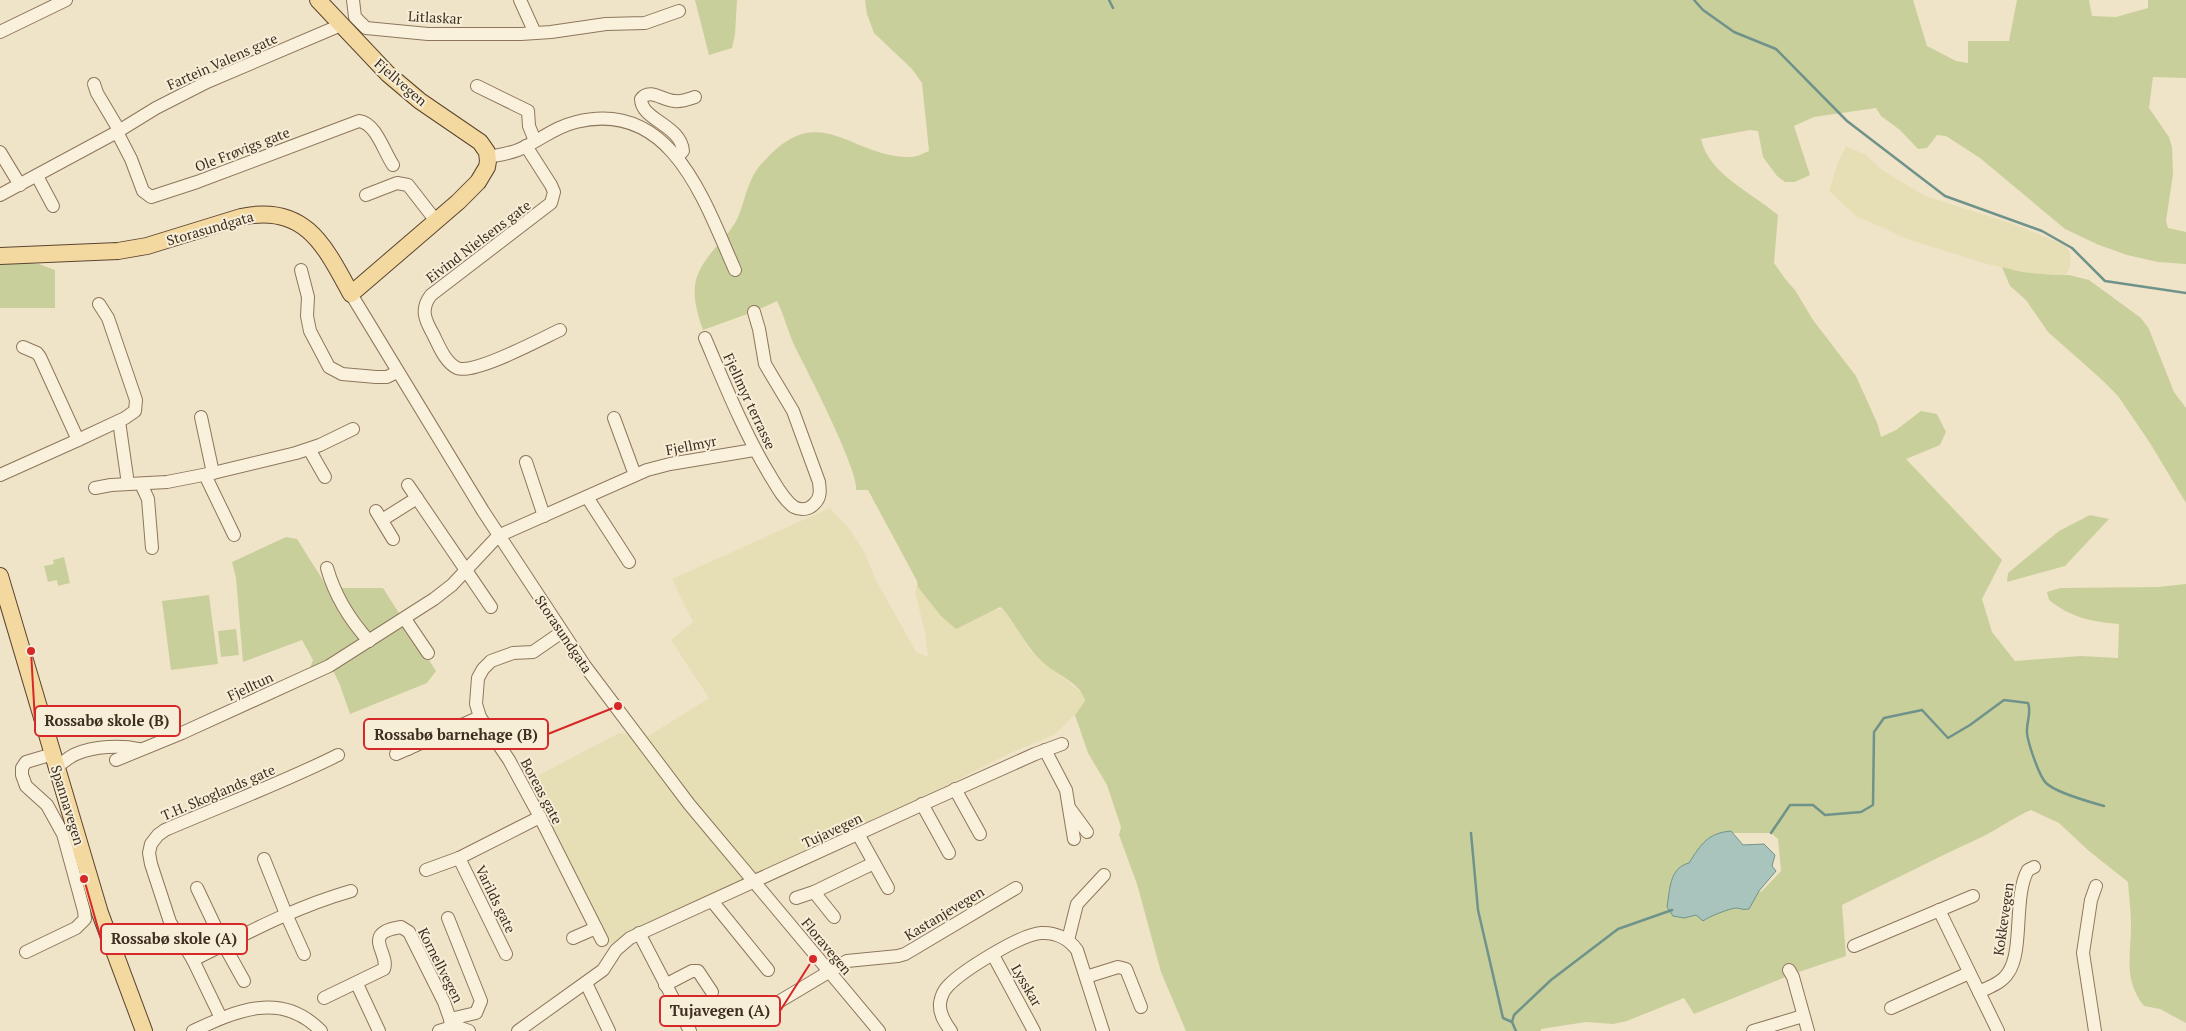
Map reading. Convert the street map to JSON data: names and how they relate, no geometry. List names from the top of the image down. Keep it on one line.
{"streets":{"main road":["Fjellvegen","Storasundgata","Spannavegen"],"street":["Litlaskar","Fartein Valens gate","Ole Frøvigs gate","Eivind Nielsens gate","Fjellmyr terrasse","Fjellmyr","Fjelltun","Boreas gate","T.H. Skoglands gate","Tujavegen","Varilds gate","Kastanjevegen","Kokkevegen","Floravegen","Kornellvegen","Lysskar"]},"crossings":[["Fartein Valens gate","Fjellvegen"],["Fartein Valens gate","Ole Frøvigs gate"],["Storasundgata","Fjellmyr"],["Storasundgata","Fjelltun"],["Storasundgata","Boreas gate"],["Storasundgata","Tujavegen"],["Storasundgata","Floravegen"],["Fjellmyr terrasse","Fjellmyr"],["Fjellmyr","Fjelltun"],["Fjelltun","Spannavegen"],["Boreas gate","Varilds gate"],["Tujavegen","Floravegen"],["Kastanjevegen","Floravegen"]],"places":["Rossabø skole (B)","Rossabø barnehage (B)","Rossabø skole (A)","Tujavegen (A)"]}
